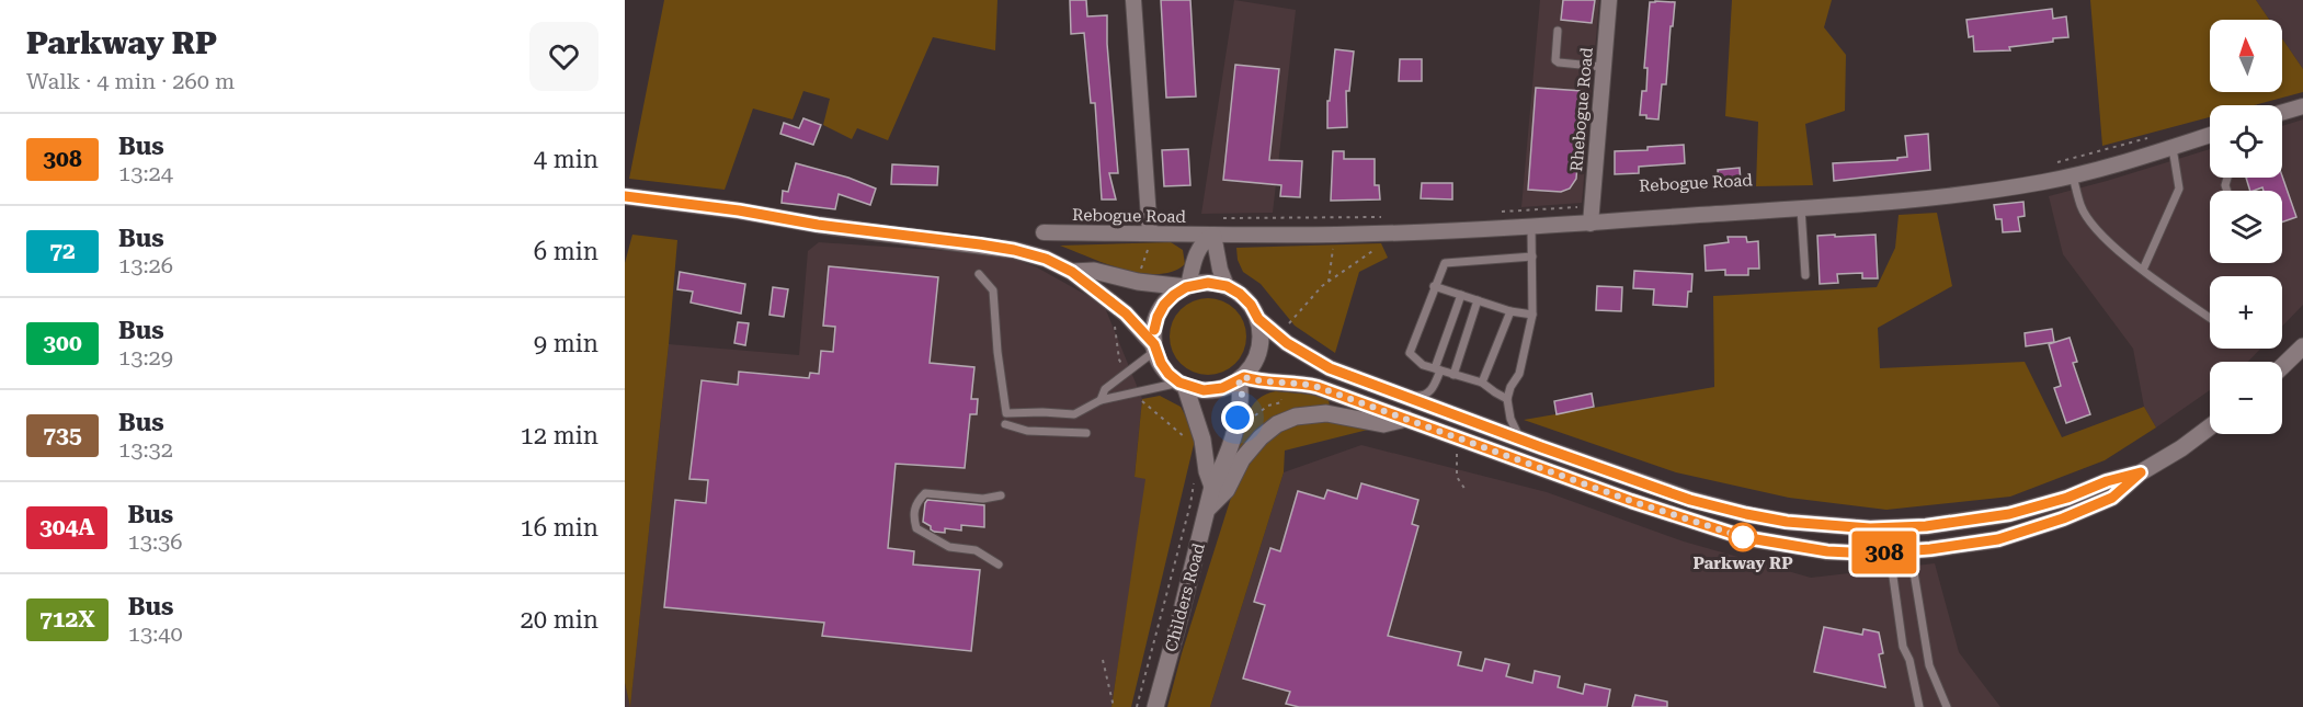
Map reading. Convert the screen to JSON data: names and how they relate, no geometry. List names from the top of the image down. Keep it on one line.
{"streets":{"main road":["Childers Road"],"street":["Rhebogue Road","Rebogue Road"]},"crossings":[["Rhebogue Road","Rebogue Road"],["Rebogue Road","Childers Road"]],"places":["Parkway RP"],"lines":["bus line 308"],"north":"top","page":{"heading":["Parkway RP","Walk · 4 min · 260 m"],"on_map":"308","map_buttons":["+","−"],"list":[{"mark":"308","name":"Bus","note":"13:24","value":"4 min"},{"mark":"72","name":"Bus","note":"13:26","value":"6 min"},{"mark":"300","name":"Bus","note":"13:29","value":"9 min"},{"mark":"735","name":"Bus","note":"13:32","value":"12 min"},{"mark":"304A","name":"Bus","note":"13:36","value":"16 min"},{"mark":"712X","name":"Bus","note":"13:40","value":"20 min"}]}}
